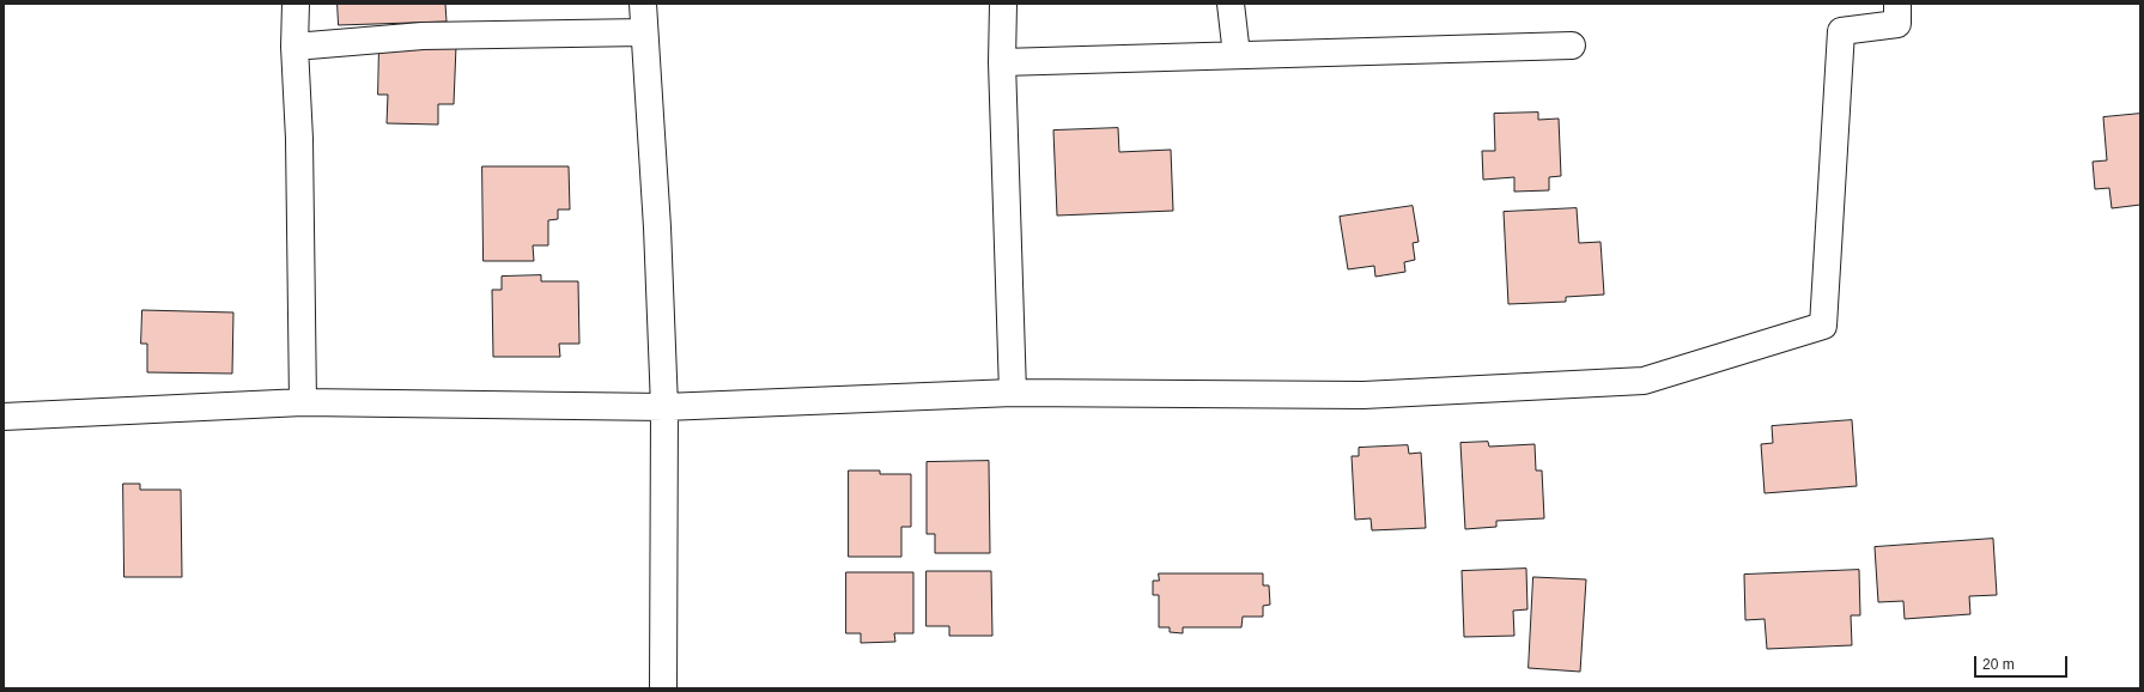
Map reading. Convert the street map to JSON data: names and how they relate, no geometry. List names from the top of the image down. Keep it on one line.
{"scale_bar":"20 m"}
